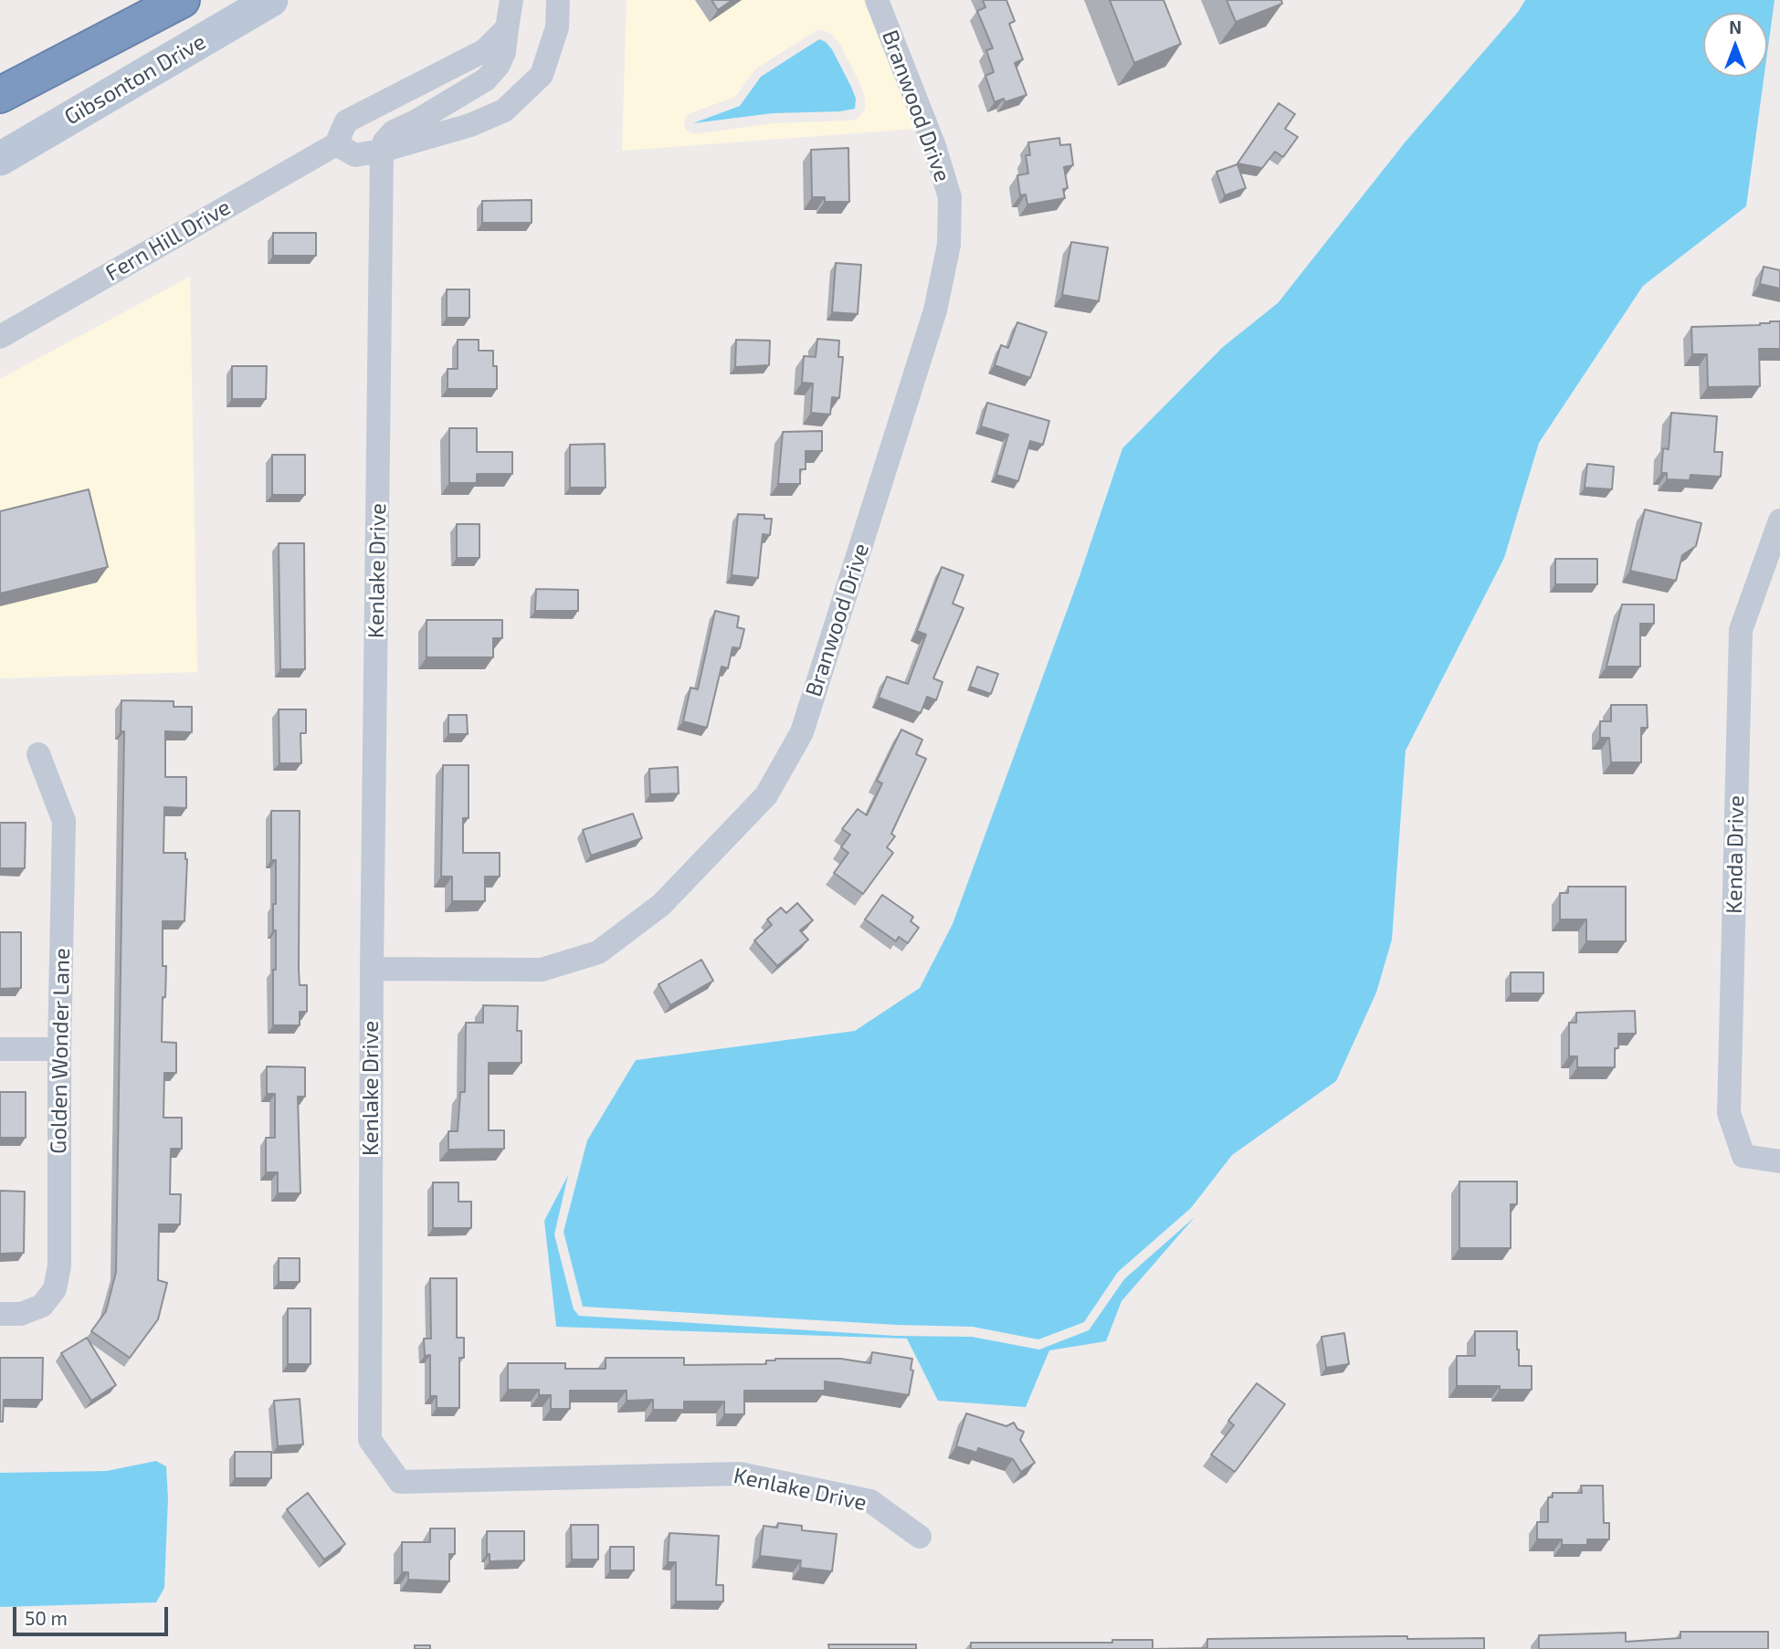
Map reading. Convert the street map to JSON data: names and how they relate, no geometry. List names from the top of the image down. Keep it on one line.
{"streets":{"main road":["Gibsonton Drive"],"street":["Branwood Drive","Fern Hill Drive","Kenlake Drive","Kenda Drive","Golden Wonder Lane"]},"crossings":[["Branwood Drive","Kenlake Drive"]],"scale_bar":"50 m","north":"top"}
